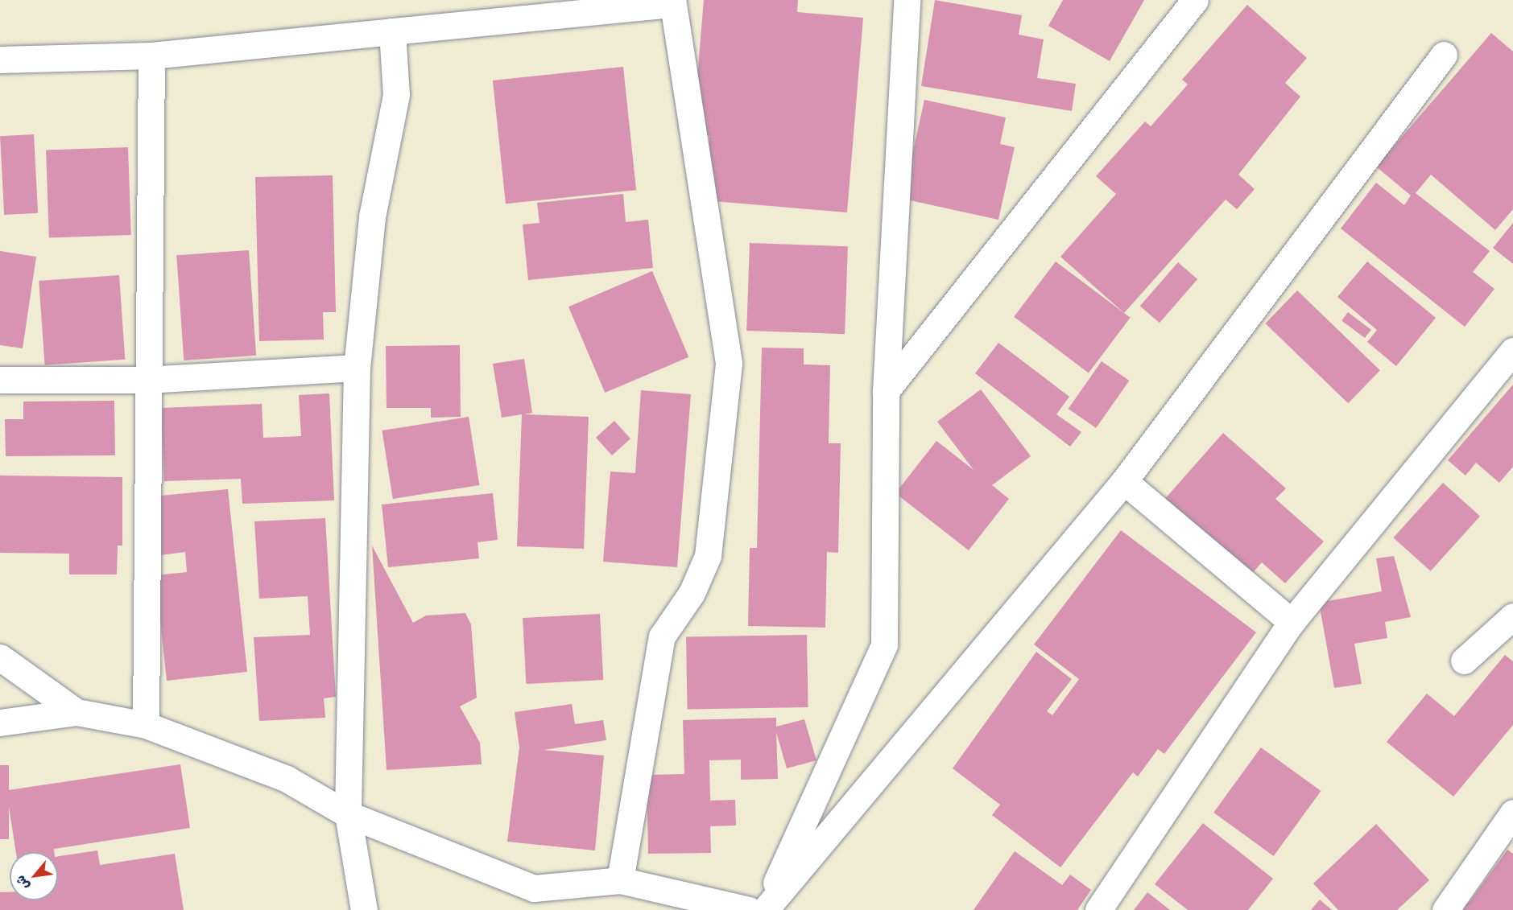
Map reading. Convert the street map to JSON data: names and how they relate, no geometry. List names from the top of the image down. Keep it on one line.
{"north":"bottom left"}
